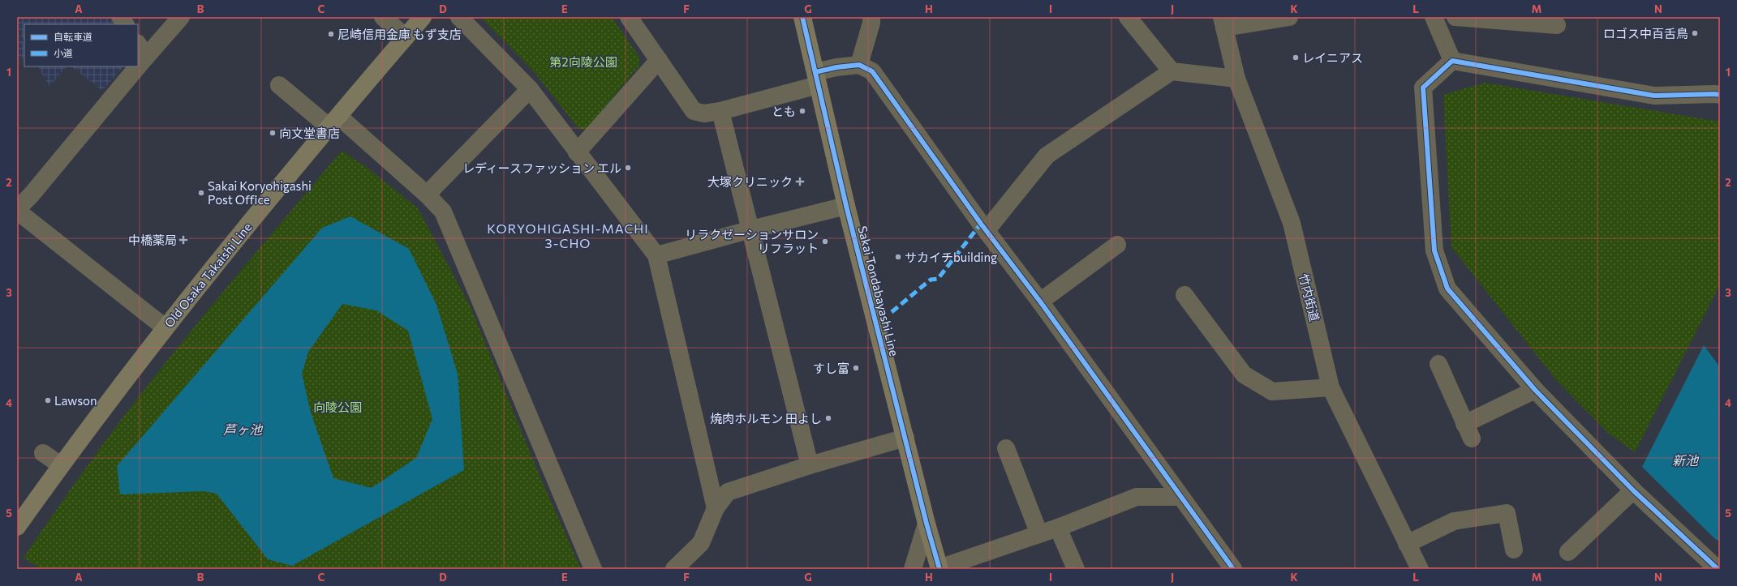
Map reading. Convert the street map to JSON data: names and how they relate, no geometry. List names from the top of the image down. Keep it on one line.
{"streets":{"main road":["Old Osaka Takaishi Line","Sakai Tondabayashi Line"],"street":["竹内街道"]},"districts":["KORYOHIGASHI-MACHI 3-CHO"],"water":["芦ヶ池","新池"],"parks":["第2向陵公園","向陵公園"],"places":{"other":["ロゴス中百舌鳥","尼崎信用金庫 もず支店","レイニアス","とも","向文堂書店","レディースファッション エル","Sakai Koryohigashi Post Office","リラクゼーションサロン リフラット","サカイチbuilding","すし富","Lawson","焼肉ホルモン 田よし"],"health":["大塚クリニック","中橋薬局"]},"legend":["自転車道","小道"],"grid":{"columns":["A","B","C","D","E","F","G","H","I","J","K","L","M","N"],"rows":["1","2","3","4","5"]}}
